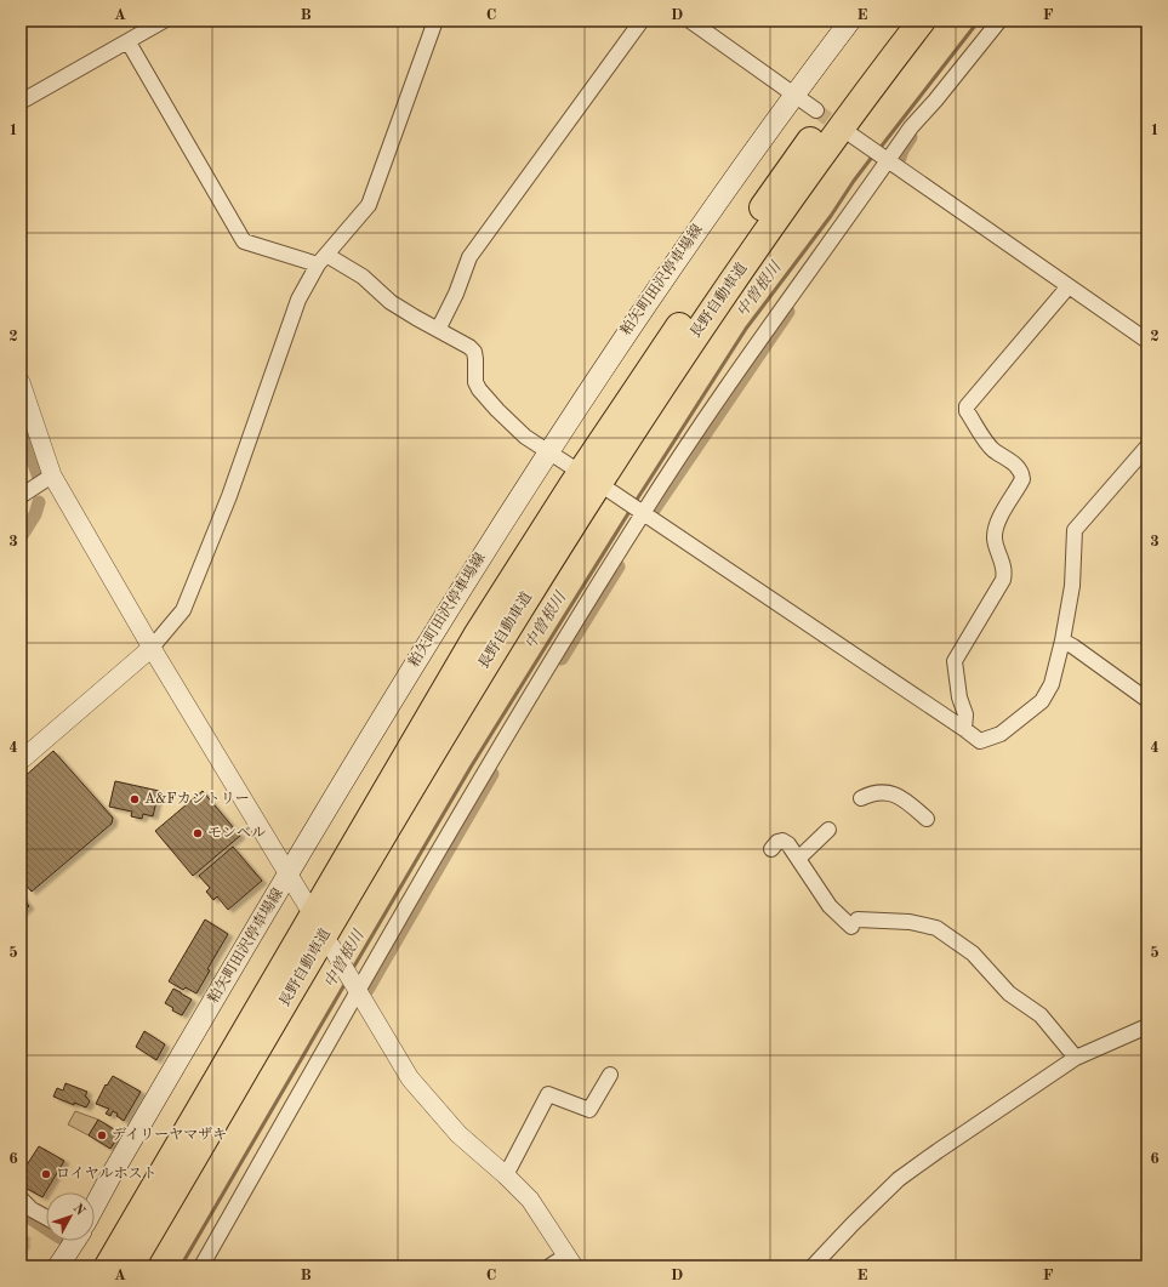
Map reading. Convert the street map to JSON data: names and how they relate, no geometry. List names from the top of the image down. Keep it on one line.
{"streets":{"highway":["長野自動車道"],"main road":["粕矢町田沢停車場線"]},"water":["中曽根川"],"places":["A&Fカントリー","モンベル","デイリーヤマザキ","ロイヤルホスト"],"north":"top right","grid":{"columns":["A","B","C","D","E","F"],"rows":["1","2","3","4","5","6"]}}
